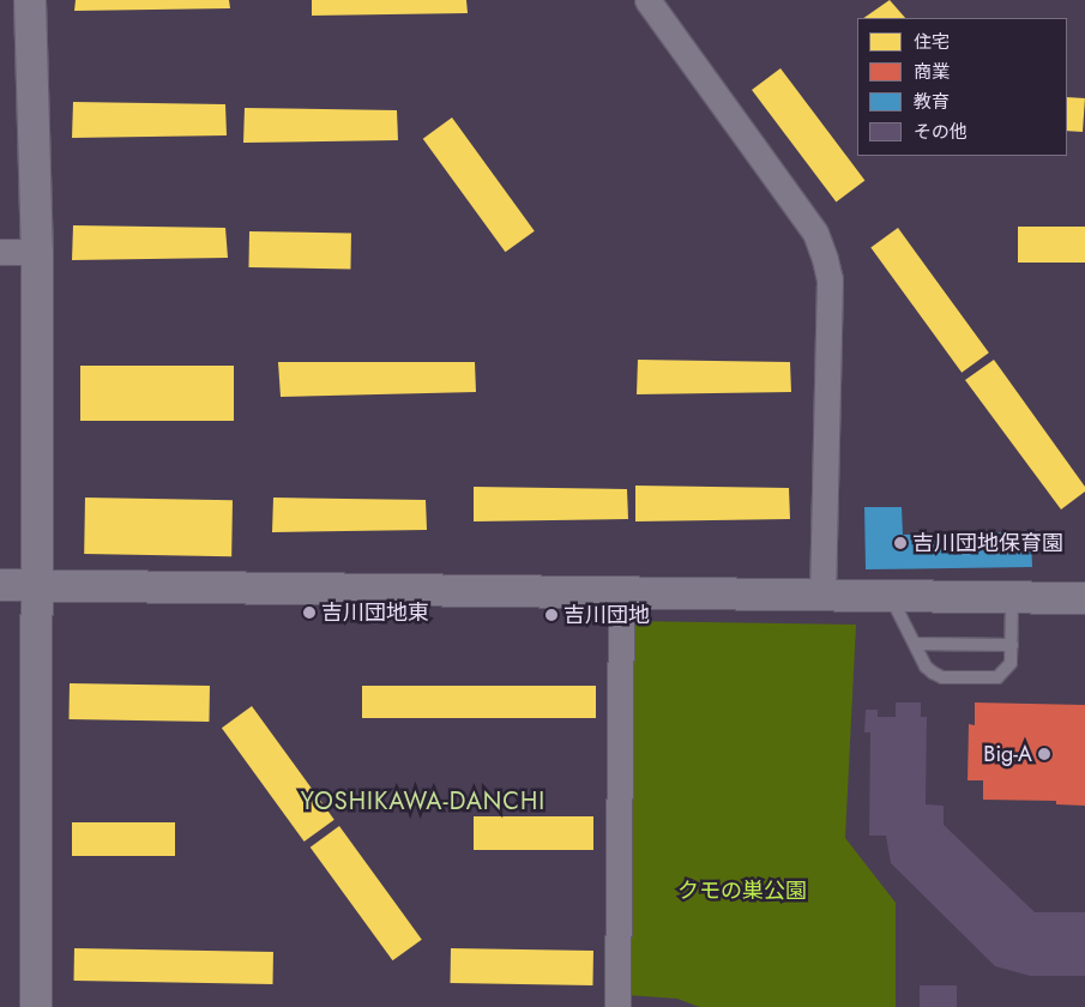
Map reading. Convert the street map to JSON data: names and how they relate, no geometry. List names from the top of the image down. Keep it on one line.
{"districts":["YOSHIKAWA-DANCHI"],"parks":["クモの巣公園"],"places":["吉川団地保育園","吉川団地東","吉川団地","Big-A"],"legend":["住宅","商業","教育","その他"]}
